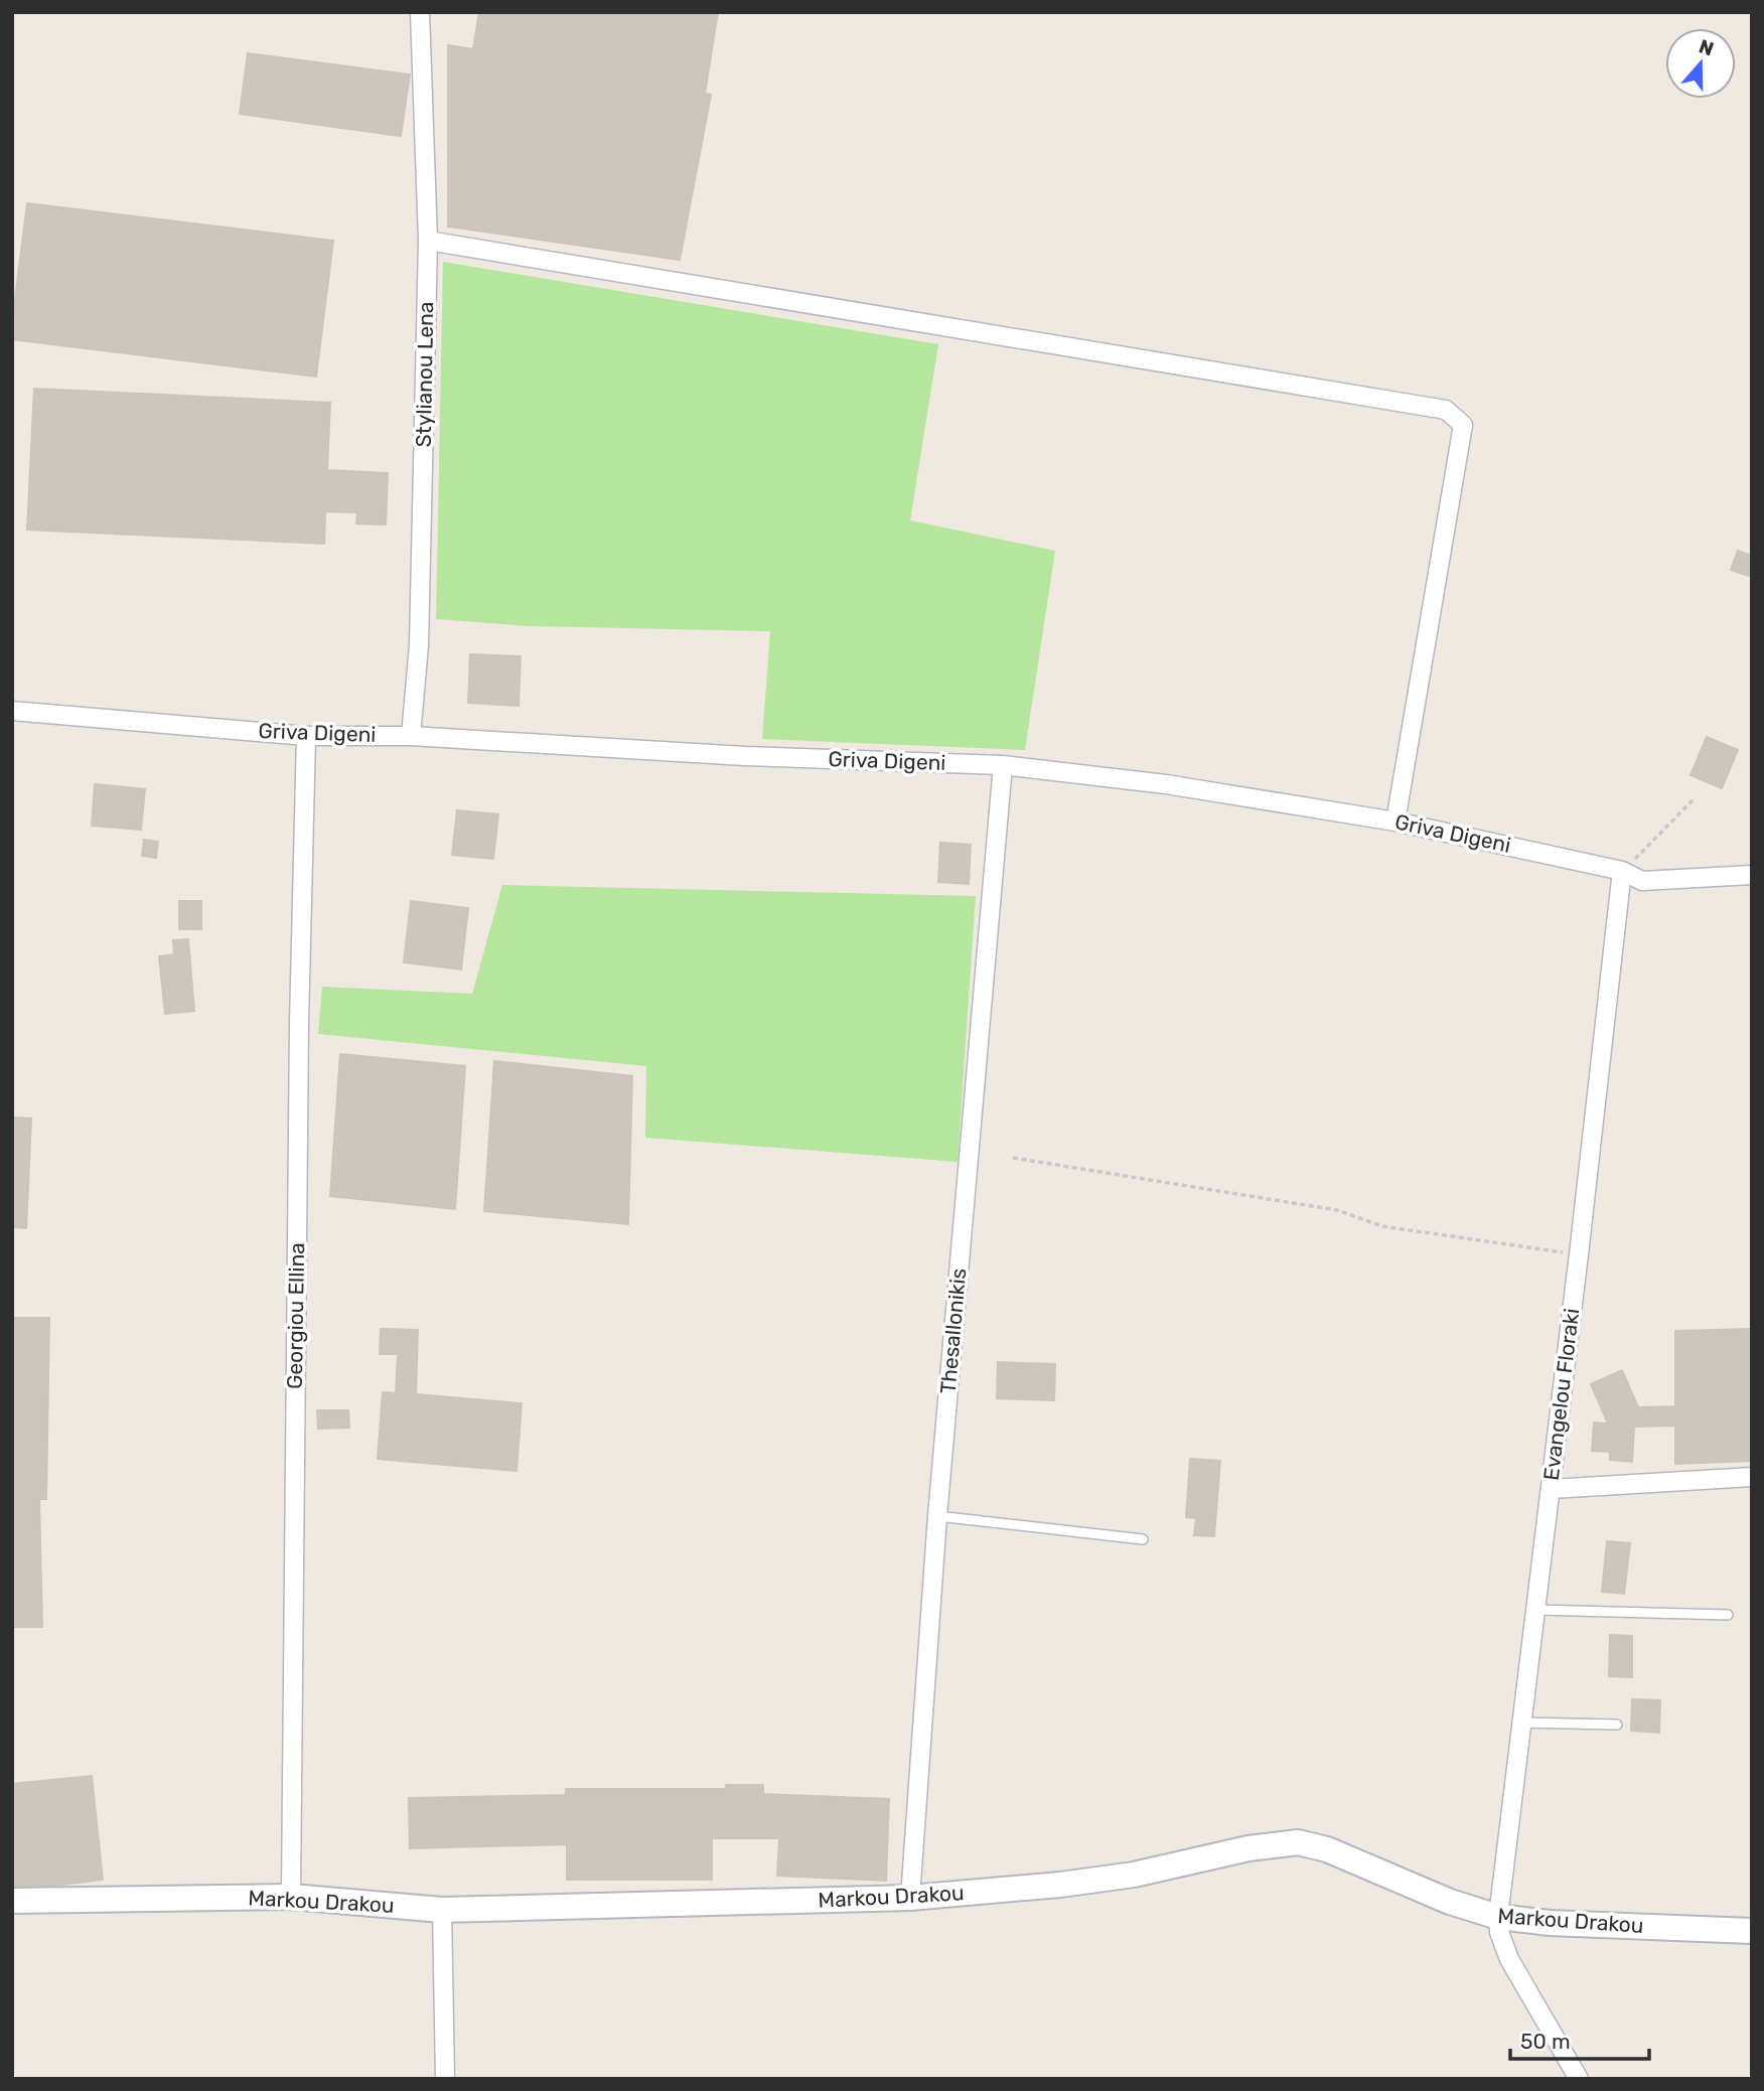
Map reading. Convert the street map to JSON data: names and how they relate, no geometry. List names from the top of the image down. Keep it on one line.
{"streets":{"street":["Stylianou Lena","Griva Digeni","Georgiou Ellina","Thesallonikis","Evangelou Floraki","Markou Drakou"]},"crossings":[["Stylianou Lena","Griva Digeni"],["Griva Digeni","Georgiou Ellina"],["Griva Digeni","Thesallonikis"],["Griva Digeni","Evangelou Floraki"],["Georgiou Ellina","Markou Drakou"],["Thesallonikis","Markou Drakou"],["Evangelou Floraki","Markou Drakou"]],"scale_bar":"50 m","north":"top"}
